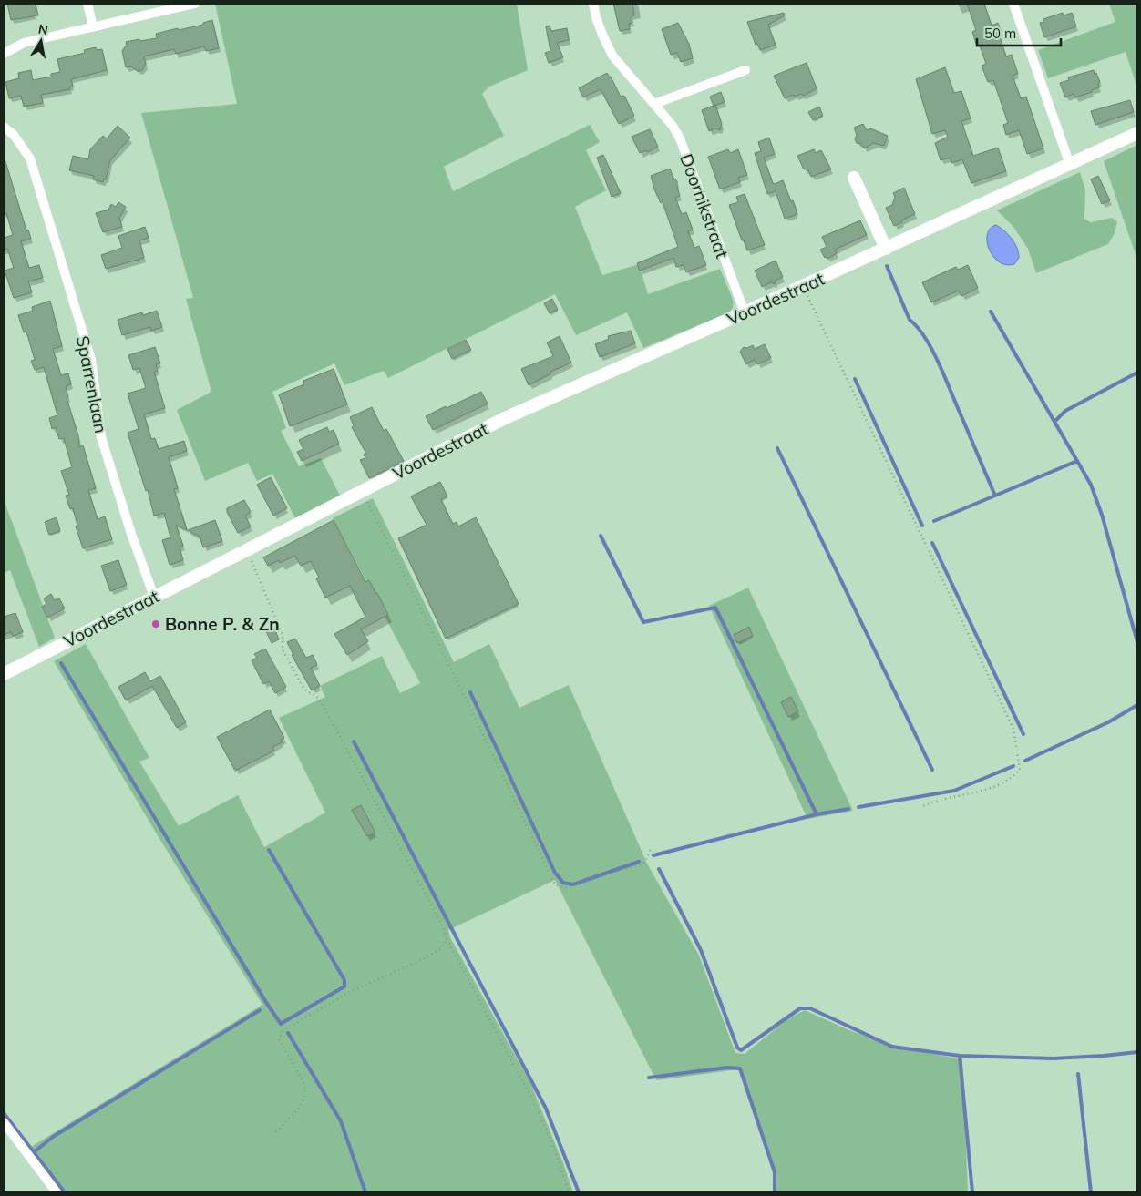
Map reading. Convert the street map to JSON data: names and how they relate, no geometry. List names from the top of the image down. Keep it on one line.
{"streets":{"street":["Doornikstraat","Voordestraat","Sparrenlaan"]},"crossings":[["Doornikstraat","Voordestraat"],["Voordestraat","Sparrenlaan"]],"places":["Bonne P. & Zn"],"scale_bar":"50 m","north":"top"}
